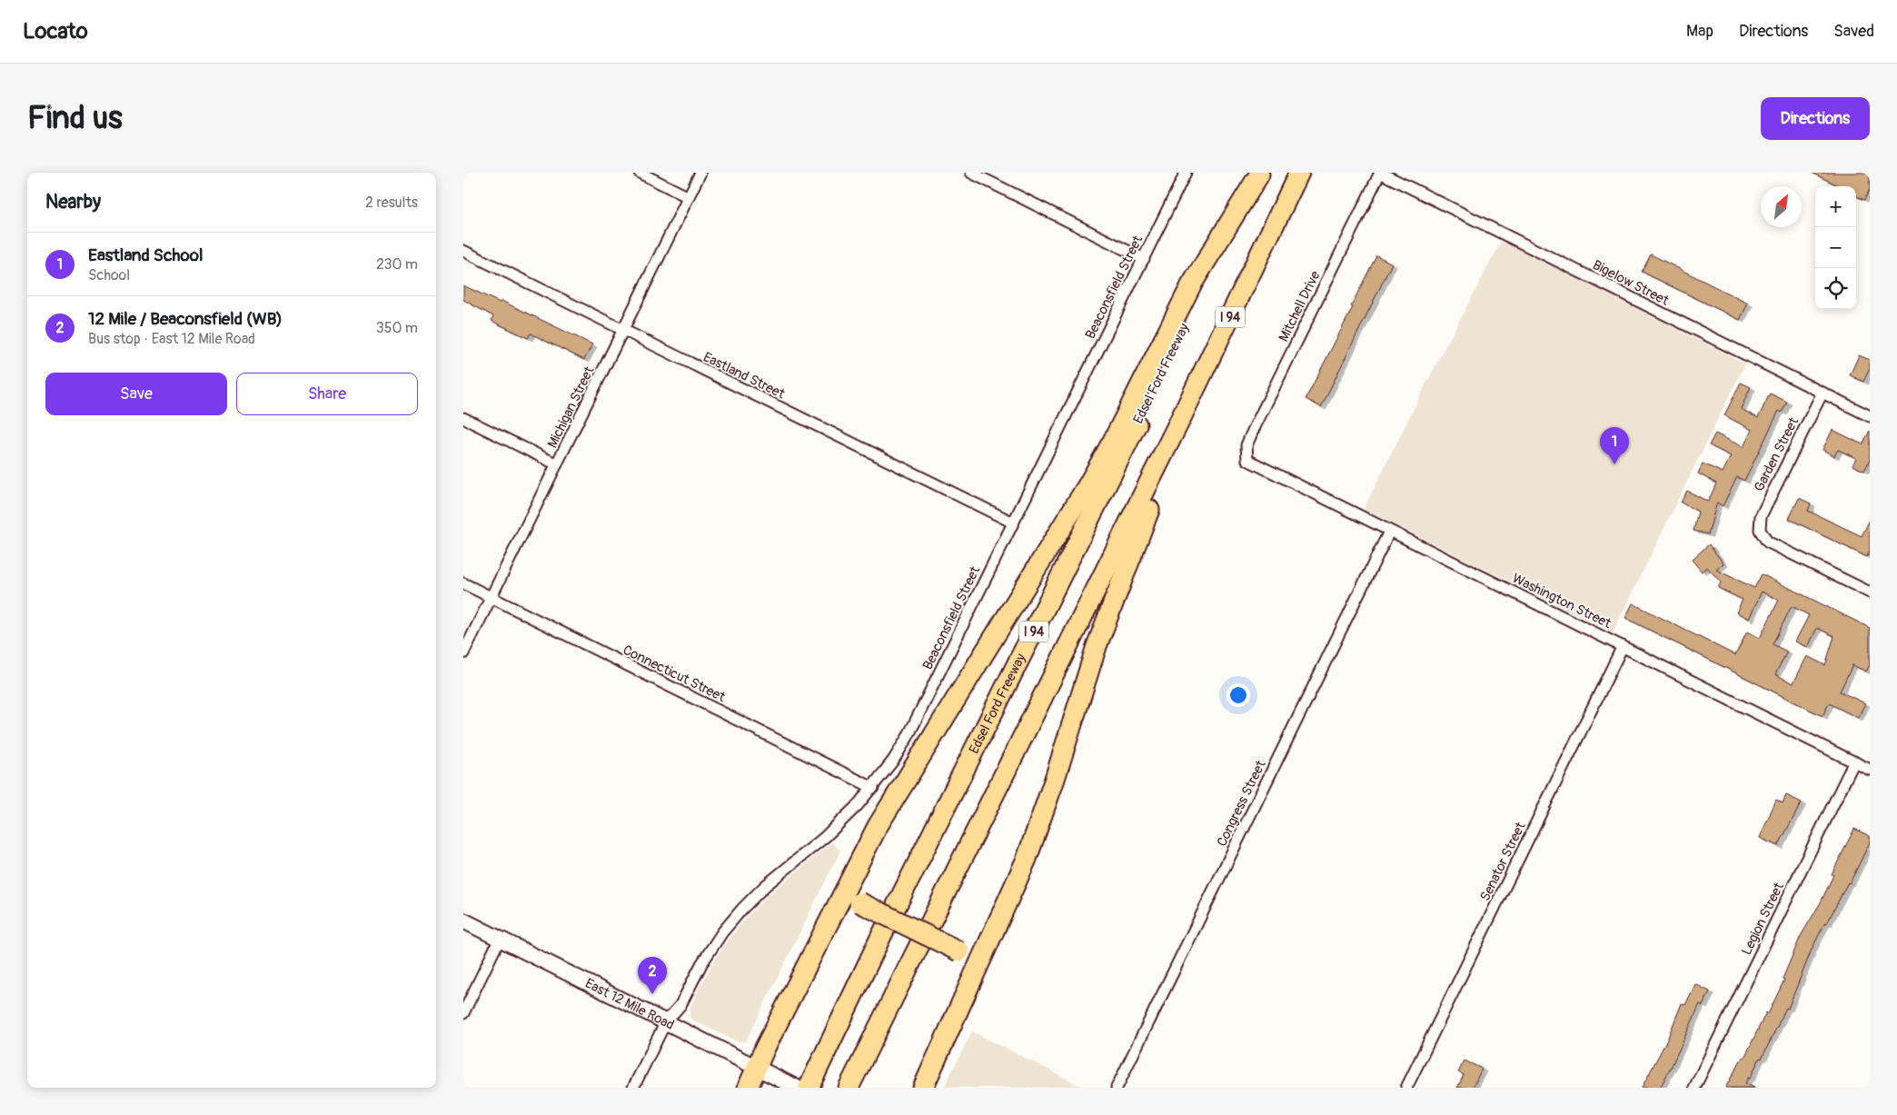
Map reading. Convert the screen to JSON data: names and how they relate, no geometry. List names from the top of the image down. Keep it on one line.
{"streets":{"highway":["I 94","Edsel Ford Freeway"],"main road":["East 12 Mile Road"],"street":["Bigelow Street","Beaconsfield Street","Mitchell Drive","Eastland Street","Michigan Street","Garden Street","Washington Street","Connecticut Street","Congress Street","Senator Street","Legion Street"]},"crossings":[["Bigelow Street","Mitchell Drive"],["Bigelow Street","Garden Street"],["Beaconsfield Street","Eastland Street"],["Beaconsfield Street","Connecticut Street"],["Beaconsfield Street","East 12 Mile Road"],["Mitchell Drive","Washington Street"],["Eastland Street","Michigan Street"],["Michigan Street","Connecticut Street"],["Washington Street","Congress Street"],["Washington Street","Senator Street"],["Washington Street","Legion Street"]],"north":"top right","page":{"header":"Locato","nav":["Map","Directions","Saved"],"buttons":["Directions",["Save","Share"]],"title":"Find us","heading":["Nearby","2 results"],"map_buttons":["+","−"],"list":[{"mark":"1","name":"Eastland School","note":"School","value":"230 m"},{"mark":"2","name":"12 Mile / Beaconsfield (WB)","note":"Bus stop · East 12 Mile Road","value":"350 m"}],"pins":["1","2"]}}
